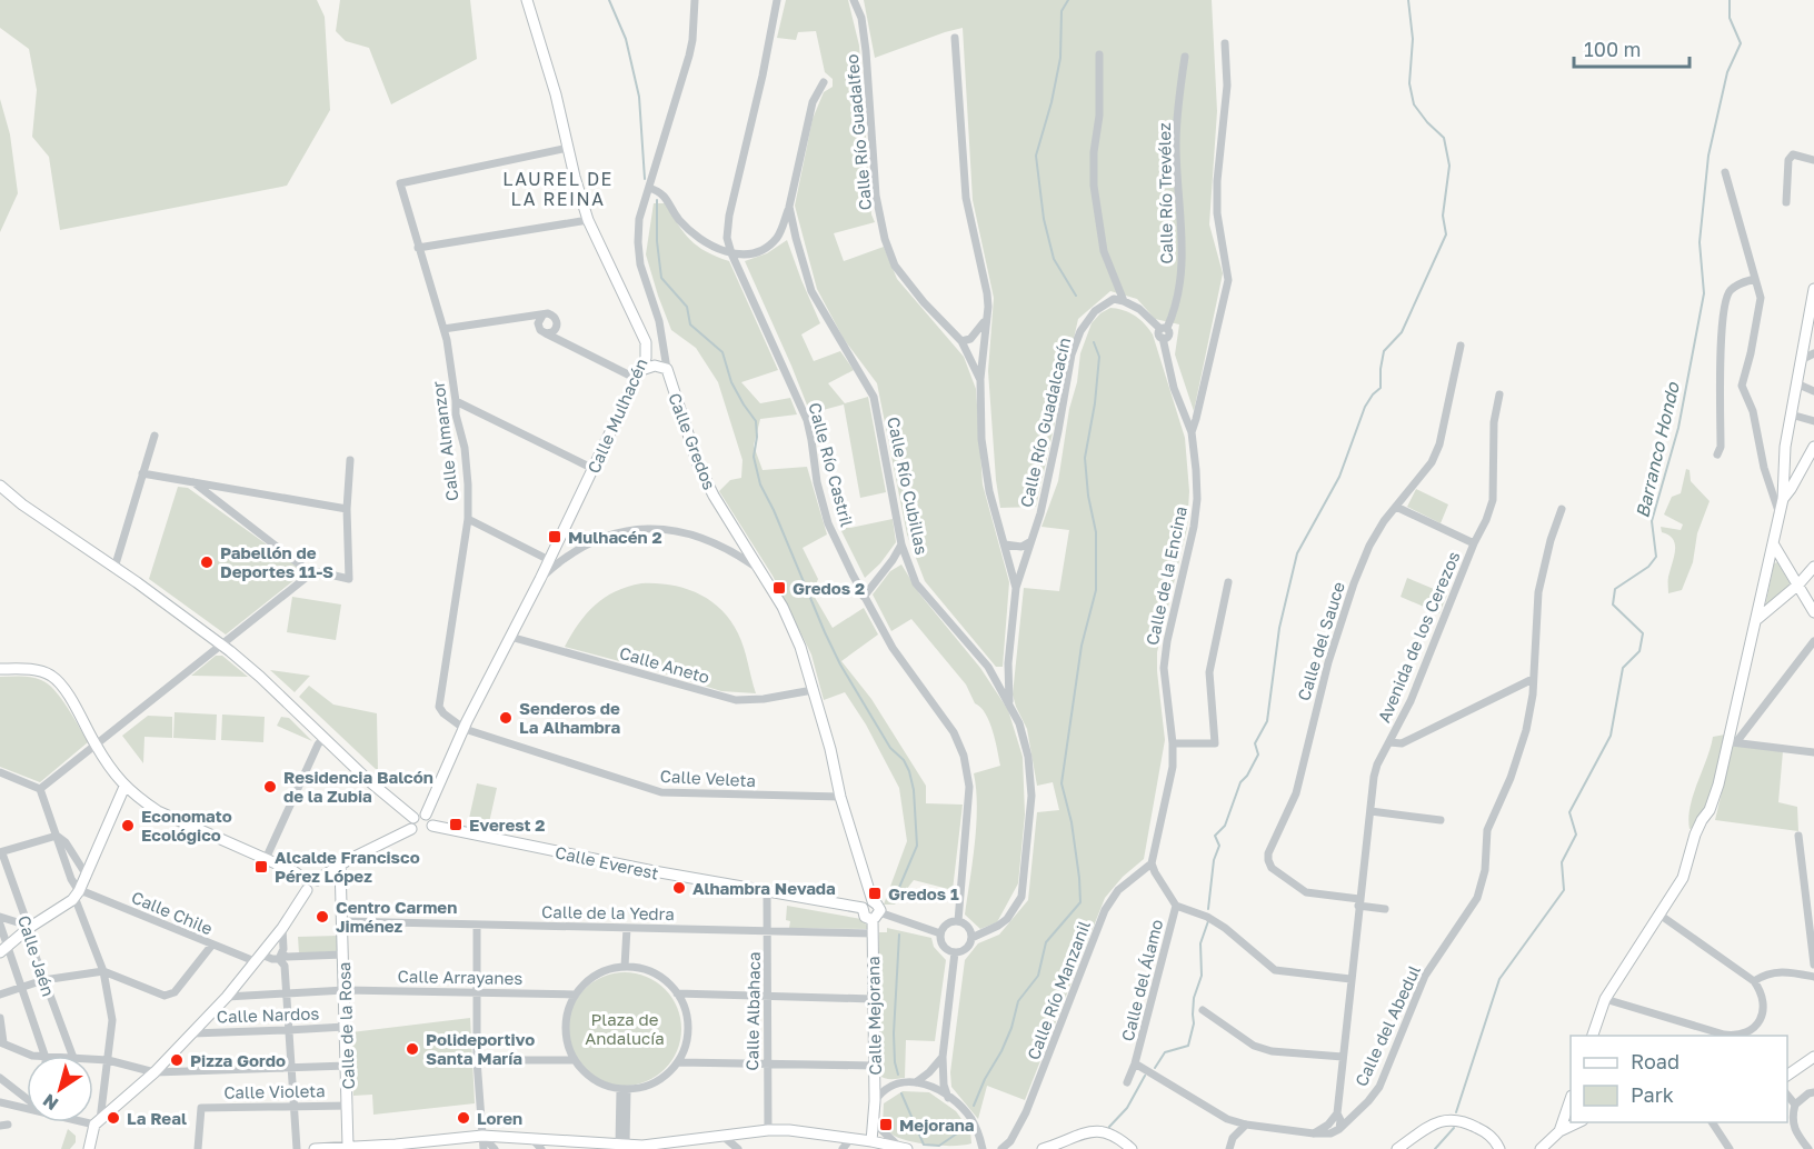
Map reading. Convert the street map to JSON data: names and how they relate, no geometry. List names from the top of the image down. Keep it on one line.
{"streets":{"street":["Calle Río Guadalfeo","Calle Río Trevélez","Calle Mulhacén","Calle Río Guadalcacín","Calle Almanzor","Calle Gredos","Calle Río Castril","Calle Río Cubillas","Calle de la Encina","Avenida de los Cerezos","Calle del Sauce","Calle Aneto","Calle Veleta","Calle Everest","Calle Chile","Calle de la Yedra","Calle Jaén","Calle Arrayanes","Calle del Álamo","Calle Río Manzanil","Calle Albahaca","Calle Nardos","Calle Mejorana","Calle de la Rosa","Calle del Abedul","Calle Violeta"]},"crossings":[["Calle Río Guadalfeo","Calle Río Guadalcacín"],["Calle Río Trevélez","Calle de la Encina"],["Calle Mulhacén","Calle Almanzor"],["Calle Mulhacén","Calle Aneto"],["Calle Mulhacén","Calle Veleta"],["Calle Mulhacén","Calle Everest"],["Calle Río Guadalcacín","Calle Río Cubillas"],["Calle Almanzor","Calle Veleta"],["Calle Gredos","Calle Aneto"],["Calle Gredos","Calle Veleta"],["Calle Gredos","Calle Everest"],["Calle Gredos","Calle Mejorana"],["Calle Río Castril","Calle Río Cubillas"],["Calle de la Encina","Calle Río Manzanil"],["Avenida de los Cerezos","Calle del Sauce"],["Avenida de los Cerezos","Calle del Abedul"],["Calle Everest","Calle Albahaca"],["Calle Everest","Calle Mejorana"],["Calle Chile","Calle de la Rosa"],["Calle de la Yedra","Calle Albahaca"],["Calle de la Yedra","Calle Mejorana"],["Calle de la Yedra","Calle de la Rosa"],["Calle Arrayanes","Calle de la Rosa"],["Calle Nardos","Calle de la Rosa"],["Calle de la Rosa","Calle Violeta"]],"districts":["LAUREL DE LA REINA"],"water":["Barranco Hondo"],"parks":["Plaza de Andalucía"],"places":{"transit":["Mulhacén 2","Gredos 2","Everest 2","Alcalde Francisco Pérez López","Gredos 1","Mejorana"],"other":["Pabellón de Deportes 11-S","Senderos de La Alhambra","Residencia Balcón de la Zubia","Economato Ecológico","Alhambra Nevada","Centro Carmen Jiménez","Polideportivo Santa María","Pizza Gordo","La Real","Loren"]},"legend":["Road","Park"],"scale_bar":"100 m","north":"bottom left"}
